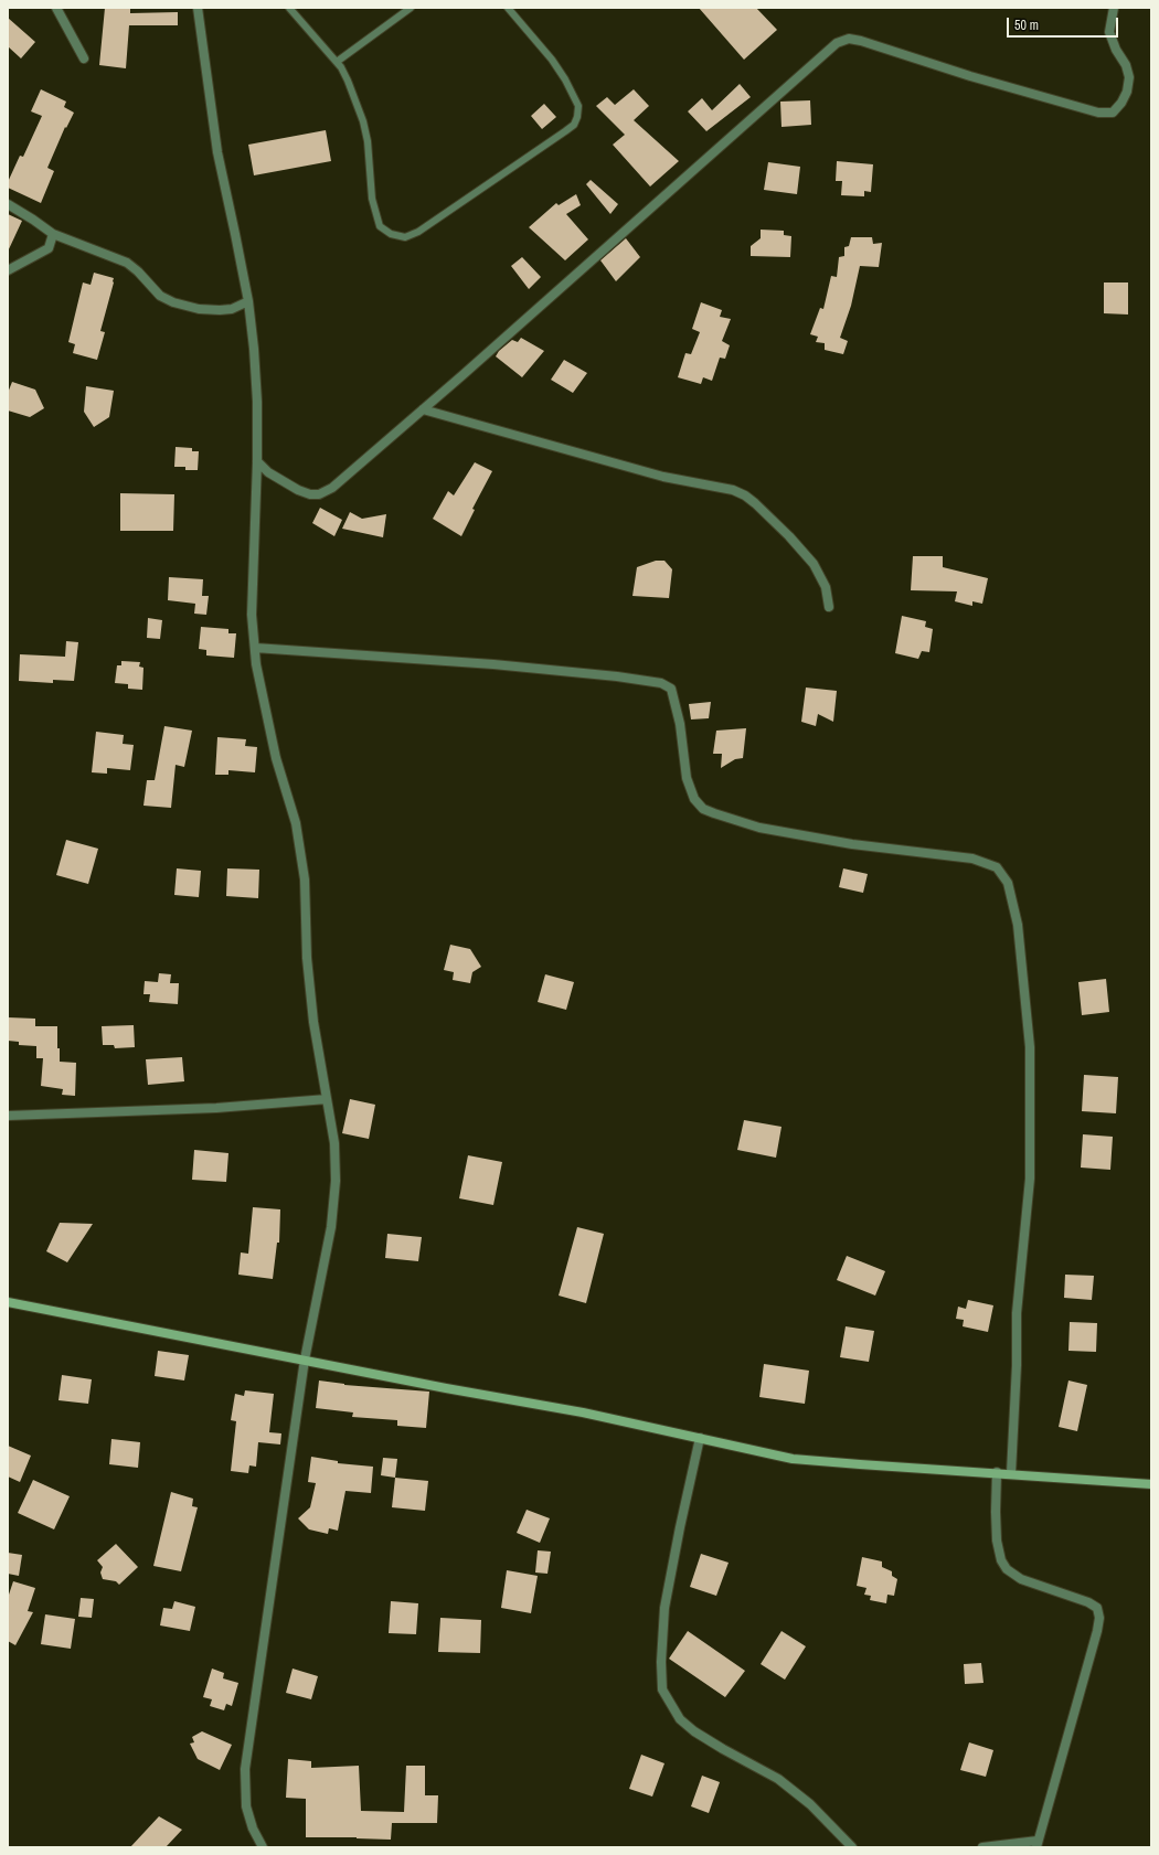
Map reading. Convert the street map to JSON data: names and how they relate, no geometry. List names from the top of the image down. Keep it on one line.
{"scale_bar":"50 m"}
